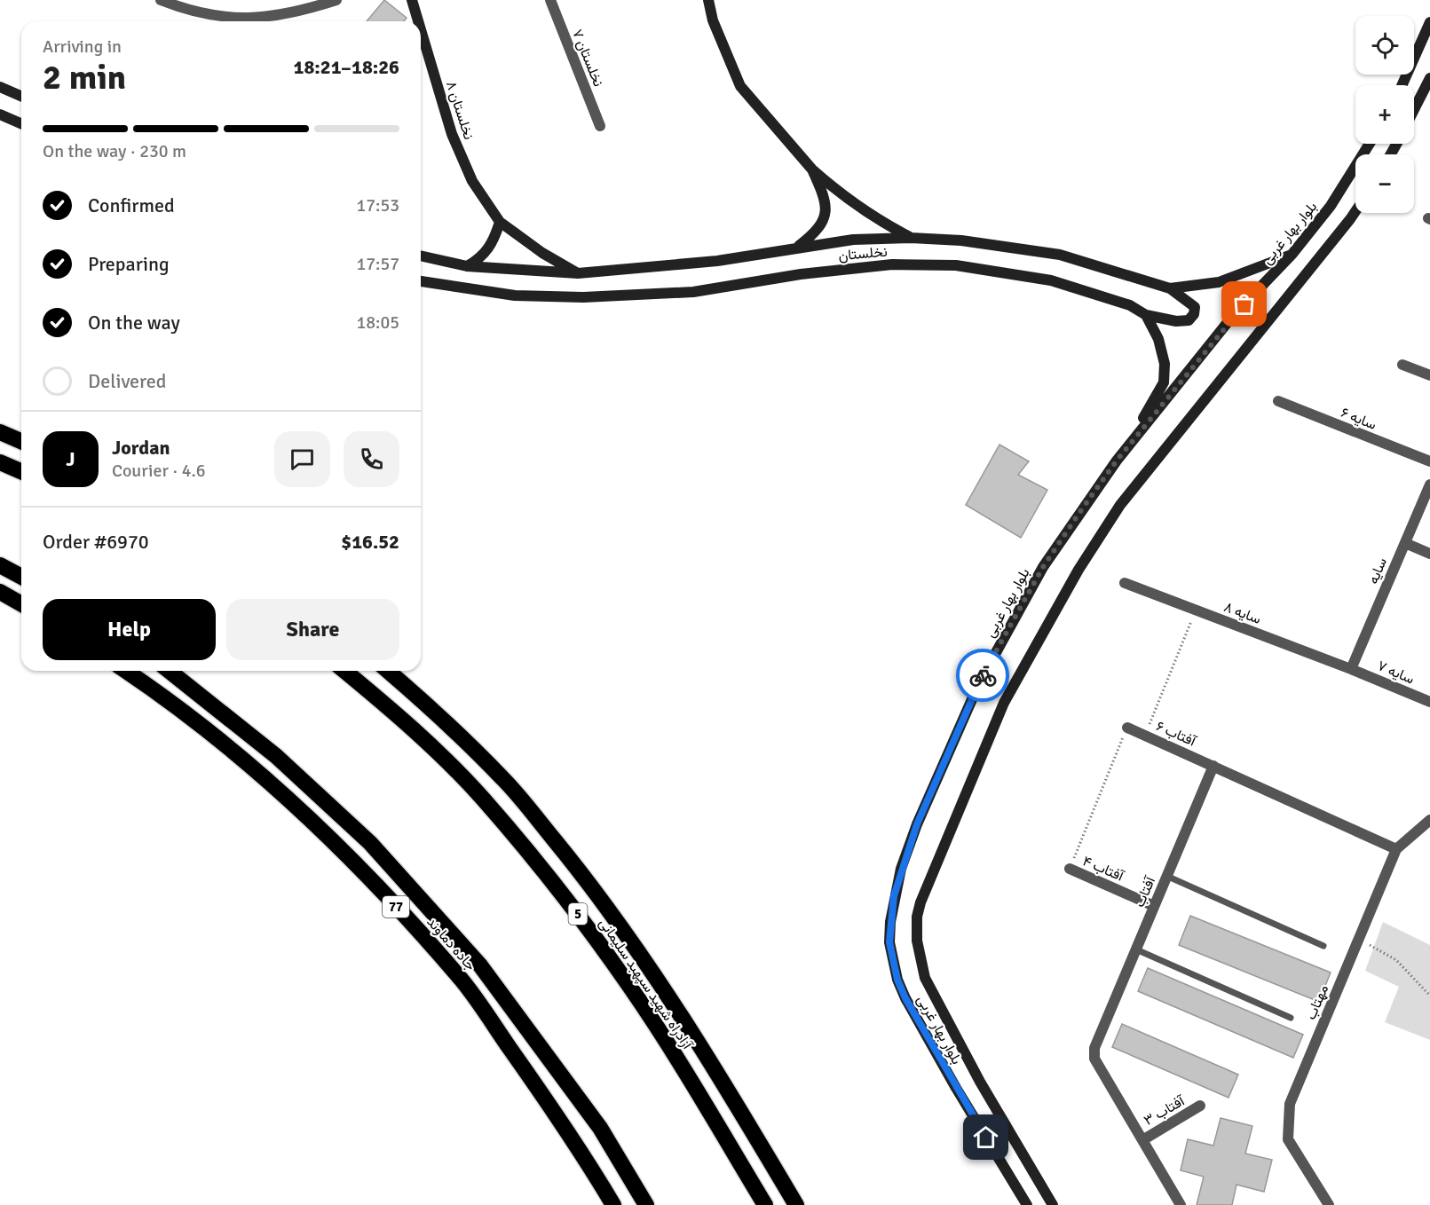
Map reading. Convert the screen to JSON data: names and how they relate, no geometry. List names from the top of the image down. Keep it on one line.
{"streets":{"highway":["77","5","جاده دماوند","آزادراه شهید سپهبد سلیمانی"],"street":["نخلستان ۷","نخلستان ۸","بلوار بهار غربی","نخلستان","سایه ۶","سایه","سایه ۸","سایه ۷","آفتاب ۶","آفتاب ۴","آفتاب","مهتاب","آفتاب ۳"]},"crossings":[["نخلستان ۸","نخلستان"],["بلوار بهار غربی","نخلستان"],["سایه","سایه ۸"],["سایه","سایه ۷"],["سایه ۸","سایه ۷"],["آفتاب ۶","آفتاب"],["آفتاب ۴","آفتاب"],["آفتاب","آفتاب ۳"]],"page":{"map_buttons":["+","−"],"heading":["2 min","Arriving in","18:21–18:26"],"panel":["Jordan","Courier · 4.6","Order #6970","$16.52"],"bar":"On the way · 230 m","list":[["Confirmed","17:53"],["Preparing","17:57"],["On the way","18:05"],"Delivered"],"round":"J","buttons":["Help","Share"]}}
